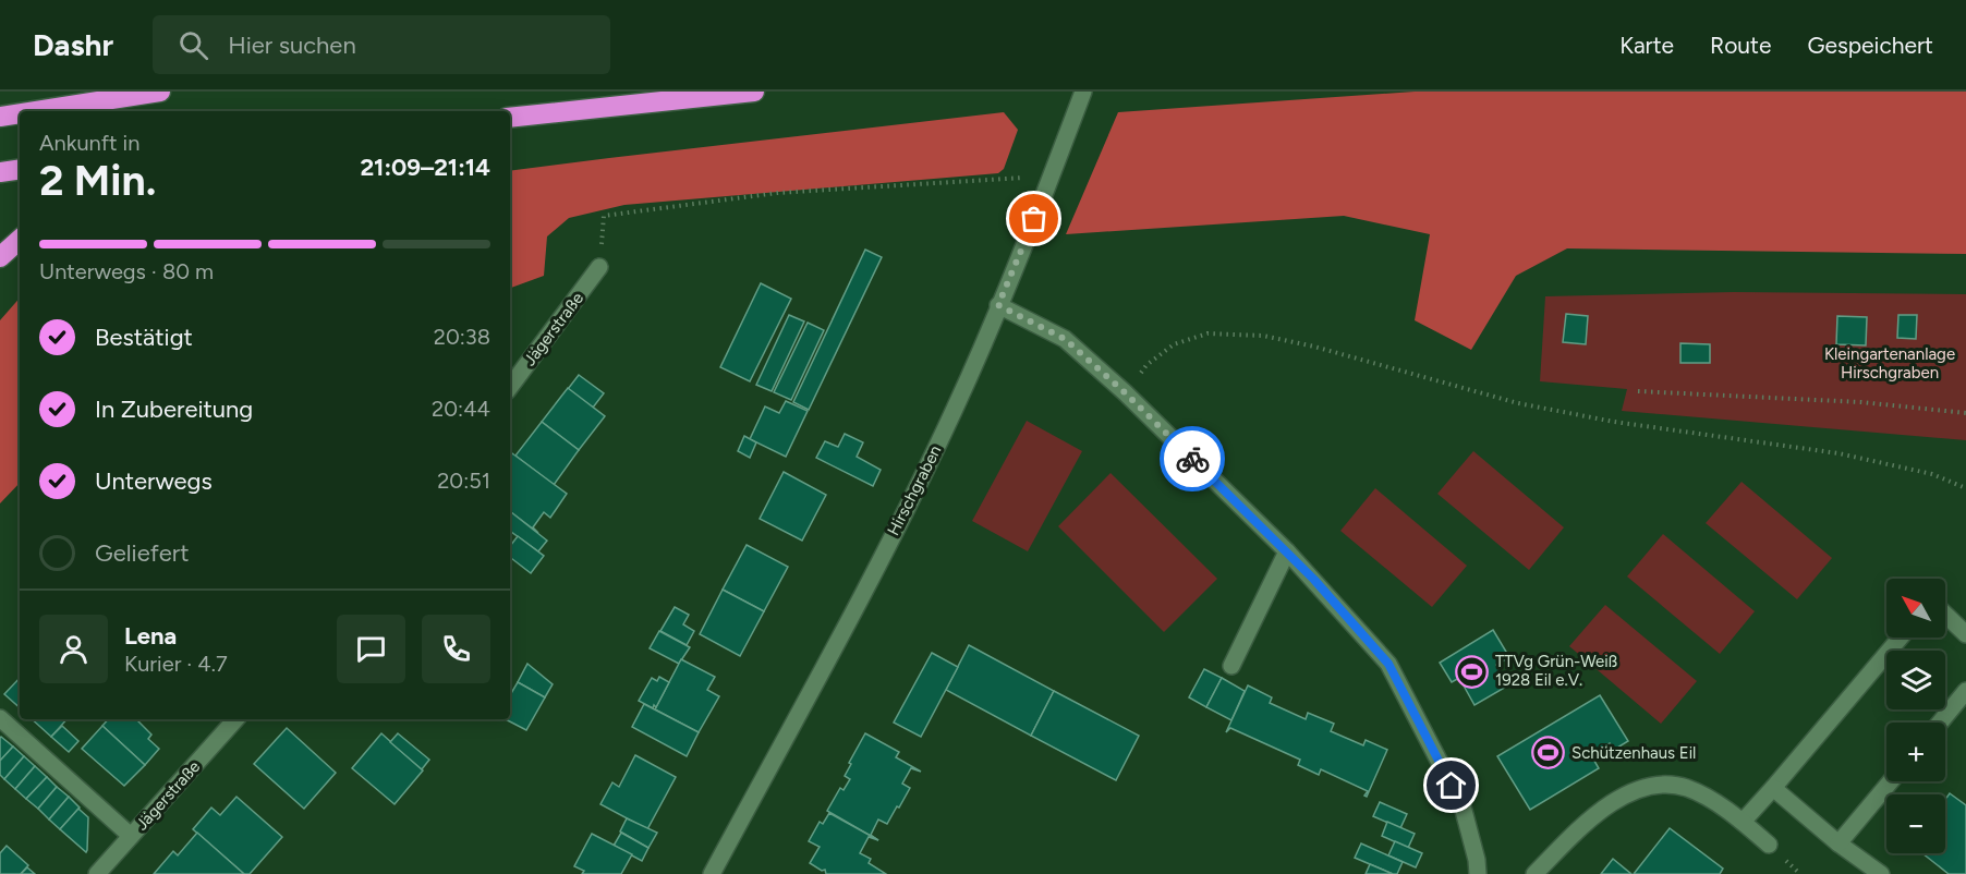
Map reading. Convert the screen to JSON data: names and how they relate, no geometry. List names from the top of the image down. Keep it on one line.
{"streets":{"street":["Jägerstraße","Hirschgraben"]},"parks":["Kleingartenanlage Hirschgraben"],"places":{"sports":["TTVg Grün-Weiß 1928 Eil e.V.","Schützenhaus Eil"]},"north":"top left","page":{"header":"Dashr","search":"Hier suchen","nav":["Karte","Route","Gespeichert"],"heading":["2 Min.","Ankunft in","21:09–21:14"],"panel":["Lena","Kurier · 4.7"],"bar":"Unterwegs · 80 m","list":[["Bestätigt","20:38"],["In Zubereitung","20:44"],["Unterwegs","20:51"],"Geliefert"],"map_buttons":["+","−"]}}
